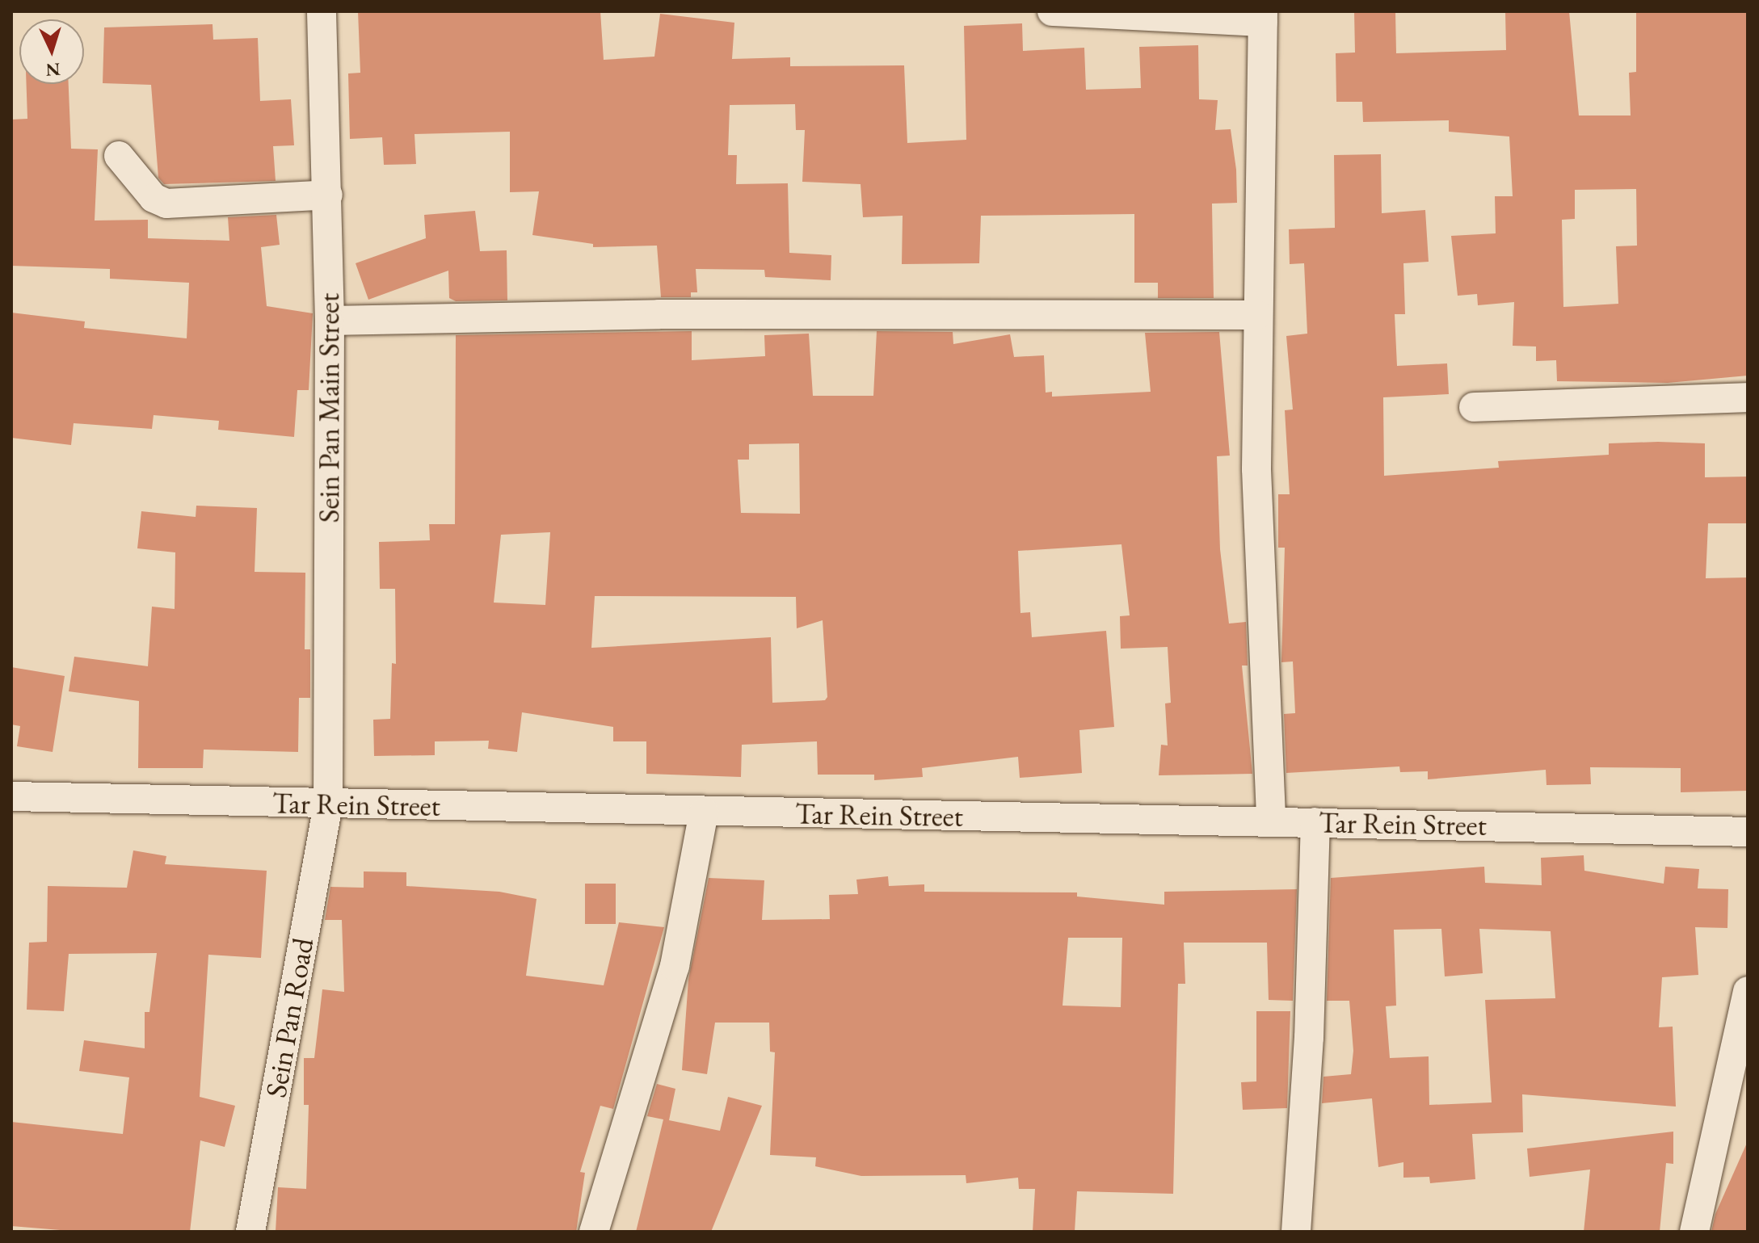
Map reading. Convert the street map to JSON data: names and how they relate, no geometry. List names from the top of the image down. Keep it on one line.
{"streets":{"street":["Sein Pan Main Street","Tar Rein Street","Sein Pan Road"]},"crossings":[["Sein Pan Main Street","Tar Rein Street"],["Sein Pan Main Street","Sein Pan Road"],["Tar Rein Street","Sein Pan Road"]],"north":"bottom"}
